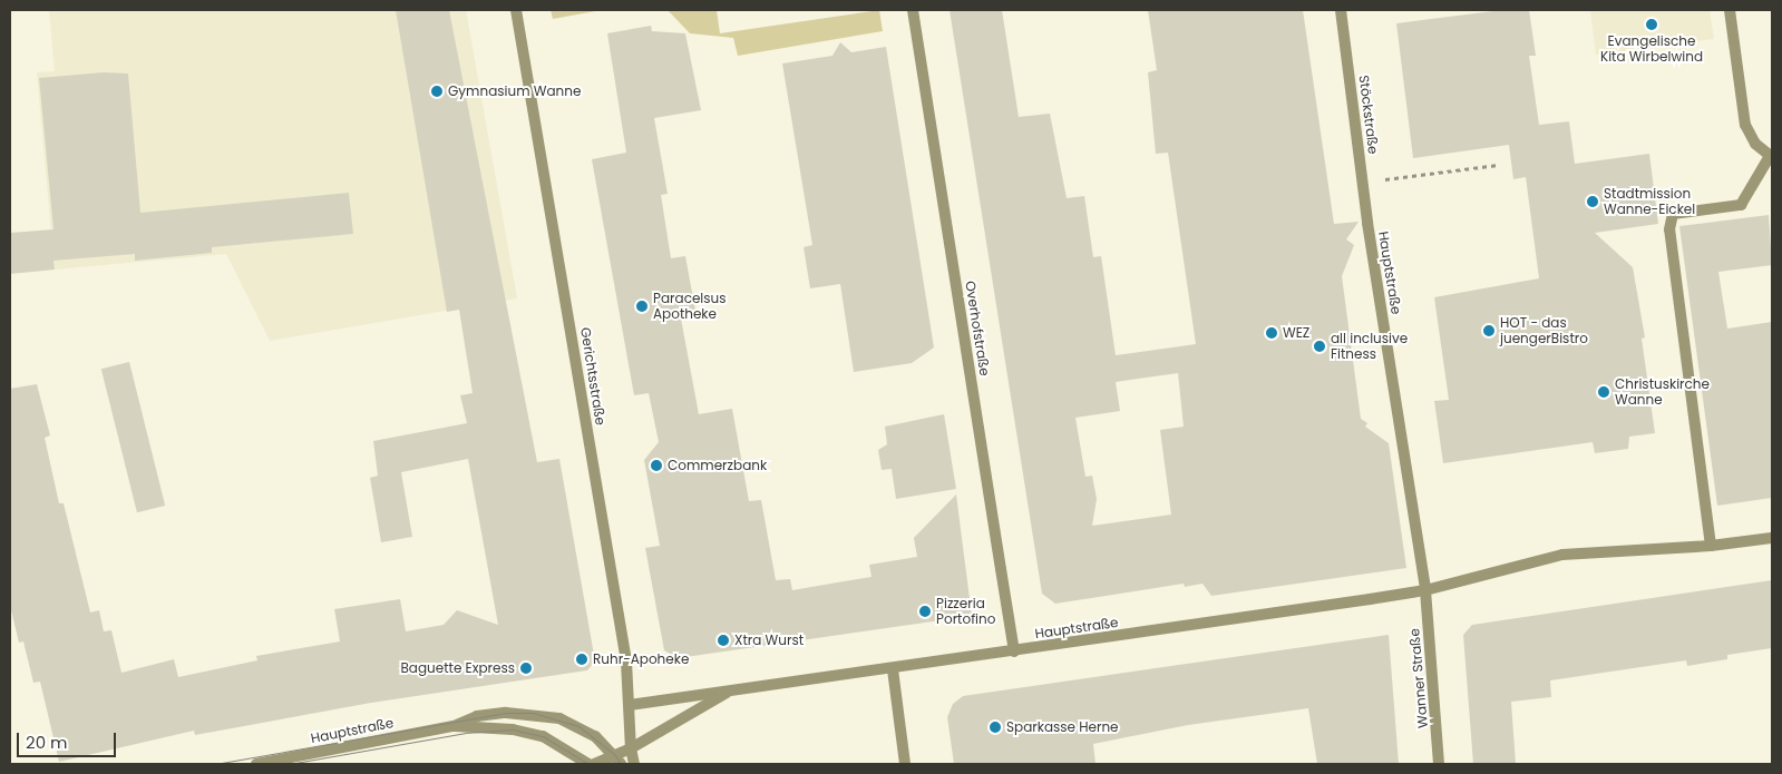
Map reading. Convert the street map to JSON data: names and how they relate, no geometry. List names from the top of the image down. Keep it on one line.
{"streets":{"street":["Stöckstraße","Hauptstraße","Overhofstraße","Gerichtsstraße","Wanner Straße"]},"crossings":[["Stöckstraße","Hauptstraße"],["Hauptstraße","Overhofstraße"],["Hauptstraße","Gerichtsstraße"],["Hauptstraße","Wanner Straße"]],"places":["Evangelische Kita Wirbelwind","Gymnasium Wanne","Stadtmission Wanne-Eickel","Paracelsus Apotheke","HOT - das juengerBistro","WEZ","all inclusive Fitness","Christuskirche Wanne","Commerzbank","Pizzeria Portofino","Xtra Wurst","Ruhr-Apoheke","Baguette Express","Sparkasse Herne"],"scale_bar":"20 m"}
